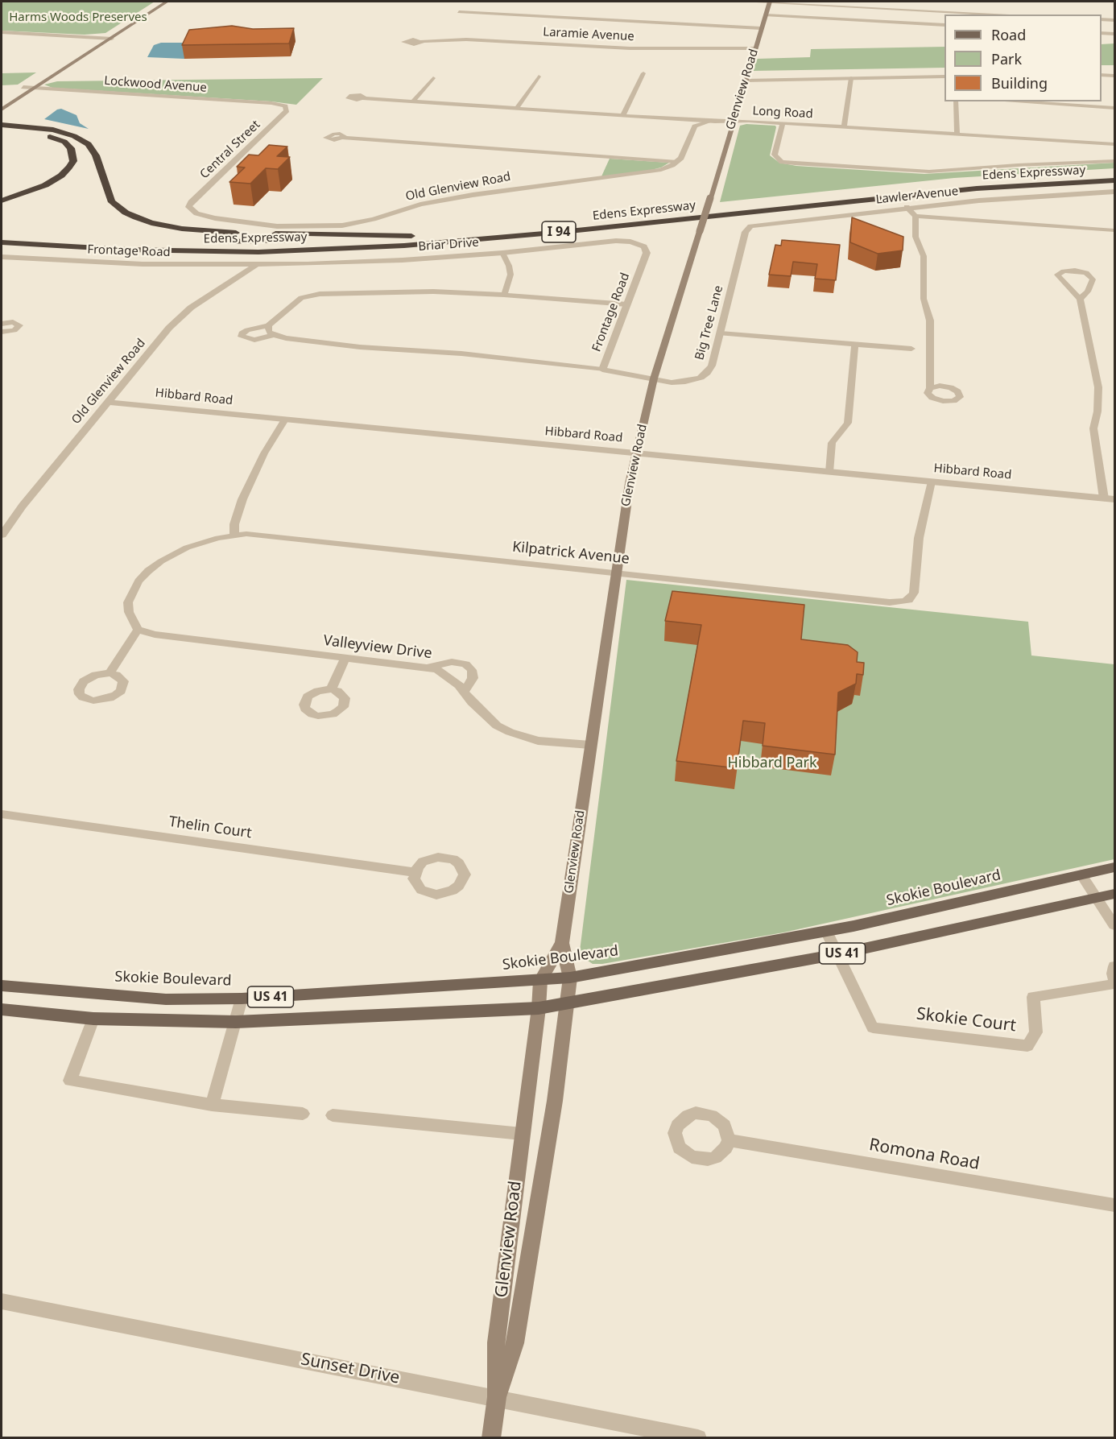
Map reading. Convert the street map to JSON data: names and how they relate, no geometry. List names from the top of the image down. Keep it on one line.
{"streets":{"highway":["Edens Expressway","I 94"],"main road":["Glenview Road","Skokie Boulevard","US 41"],"street":["Laramie Avenue","Lockwood Avenue","Long Road","Central Street","Old Glenview Road","Lawler Avenue","Briar Drive","Frontage Road","Big Tree Lane","Hibbard Road","Kilpatrick Avenue","Valleyview Drive","Thelin Court","Skokie Court","Romona Road","Sunset Drive"]},"crossings":[["Laramie Avenue","Glenview Road"],["Lockwood Avenue","Central Street"],["Glenview Road","Long Road"],["Glenview Road","Frontage Road"],["Glenview Road","Big Tree Lane"],["Glenview Road","Hibbard Road"],["Glenview Road","Kilpatrick Avenue"],["Glenview Road","Valleyview Drive"],["Glenview Road","Skokie Boulevard"],["Glenview Road","US 41"],["Glenview Road","Sunset Drive"],["Central Street","Old Glenview Road"],["Old Glenview Road","Briar Drive"],["Old Glenview Road","Frontage Road"],["Old Glenview Road","Hibbard Road"],["Lawler Avenue","Big Tree Lane"],["Briar Drive","Frontage Road"],["Frontage Road","Big Tree Lane"],["Hibbard Road","Kilpatrick Avenue"],["Kilpatrick Avenue","Valleyview Drive"],["Skokie Boulevard","Skokie Court"],["US 41","Skokie Court"]],"parks":["Harms Woods Preserves","Hibbard Park"],"legend":["Road","Park","Building"]}
